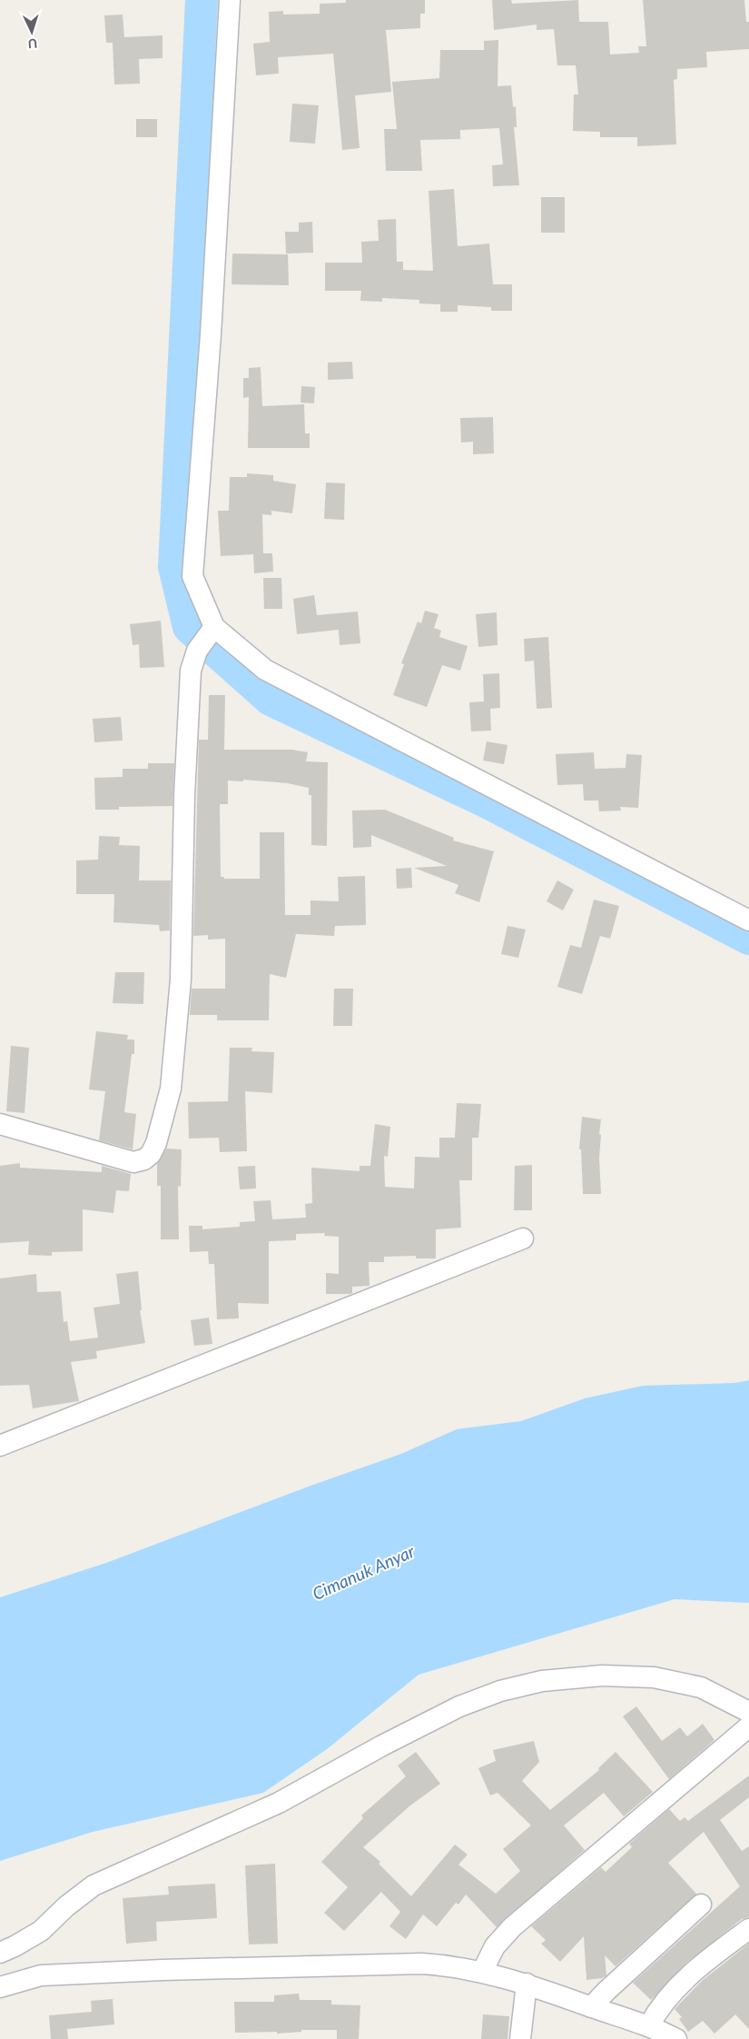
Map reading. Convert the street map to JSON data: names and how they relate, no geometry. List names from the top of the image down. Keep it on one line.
{"water":["Cimanuk Anyar"],"north":"bottom"}
